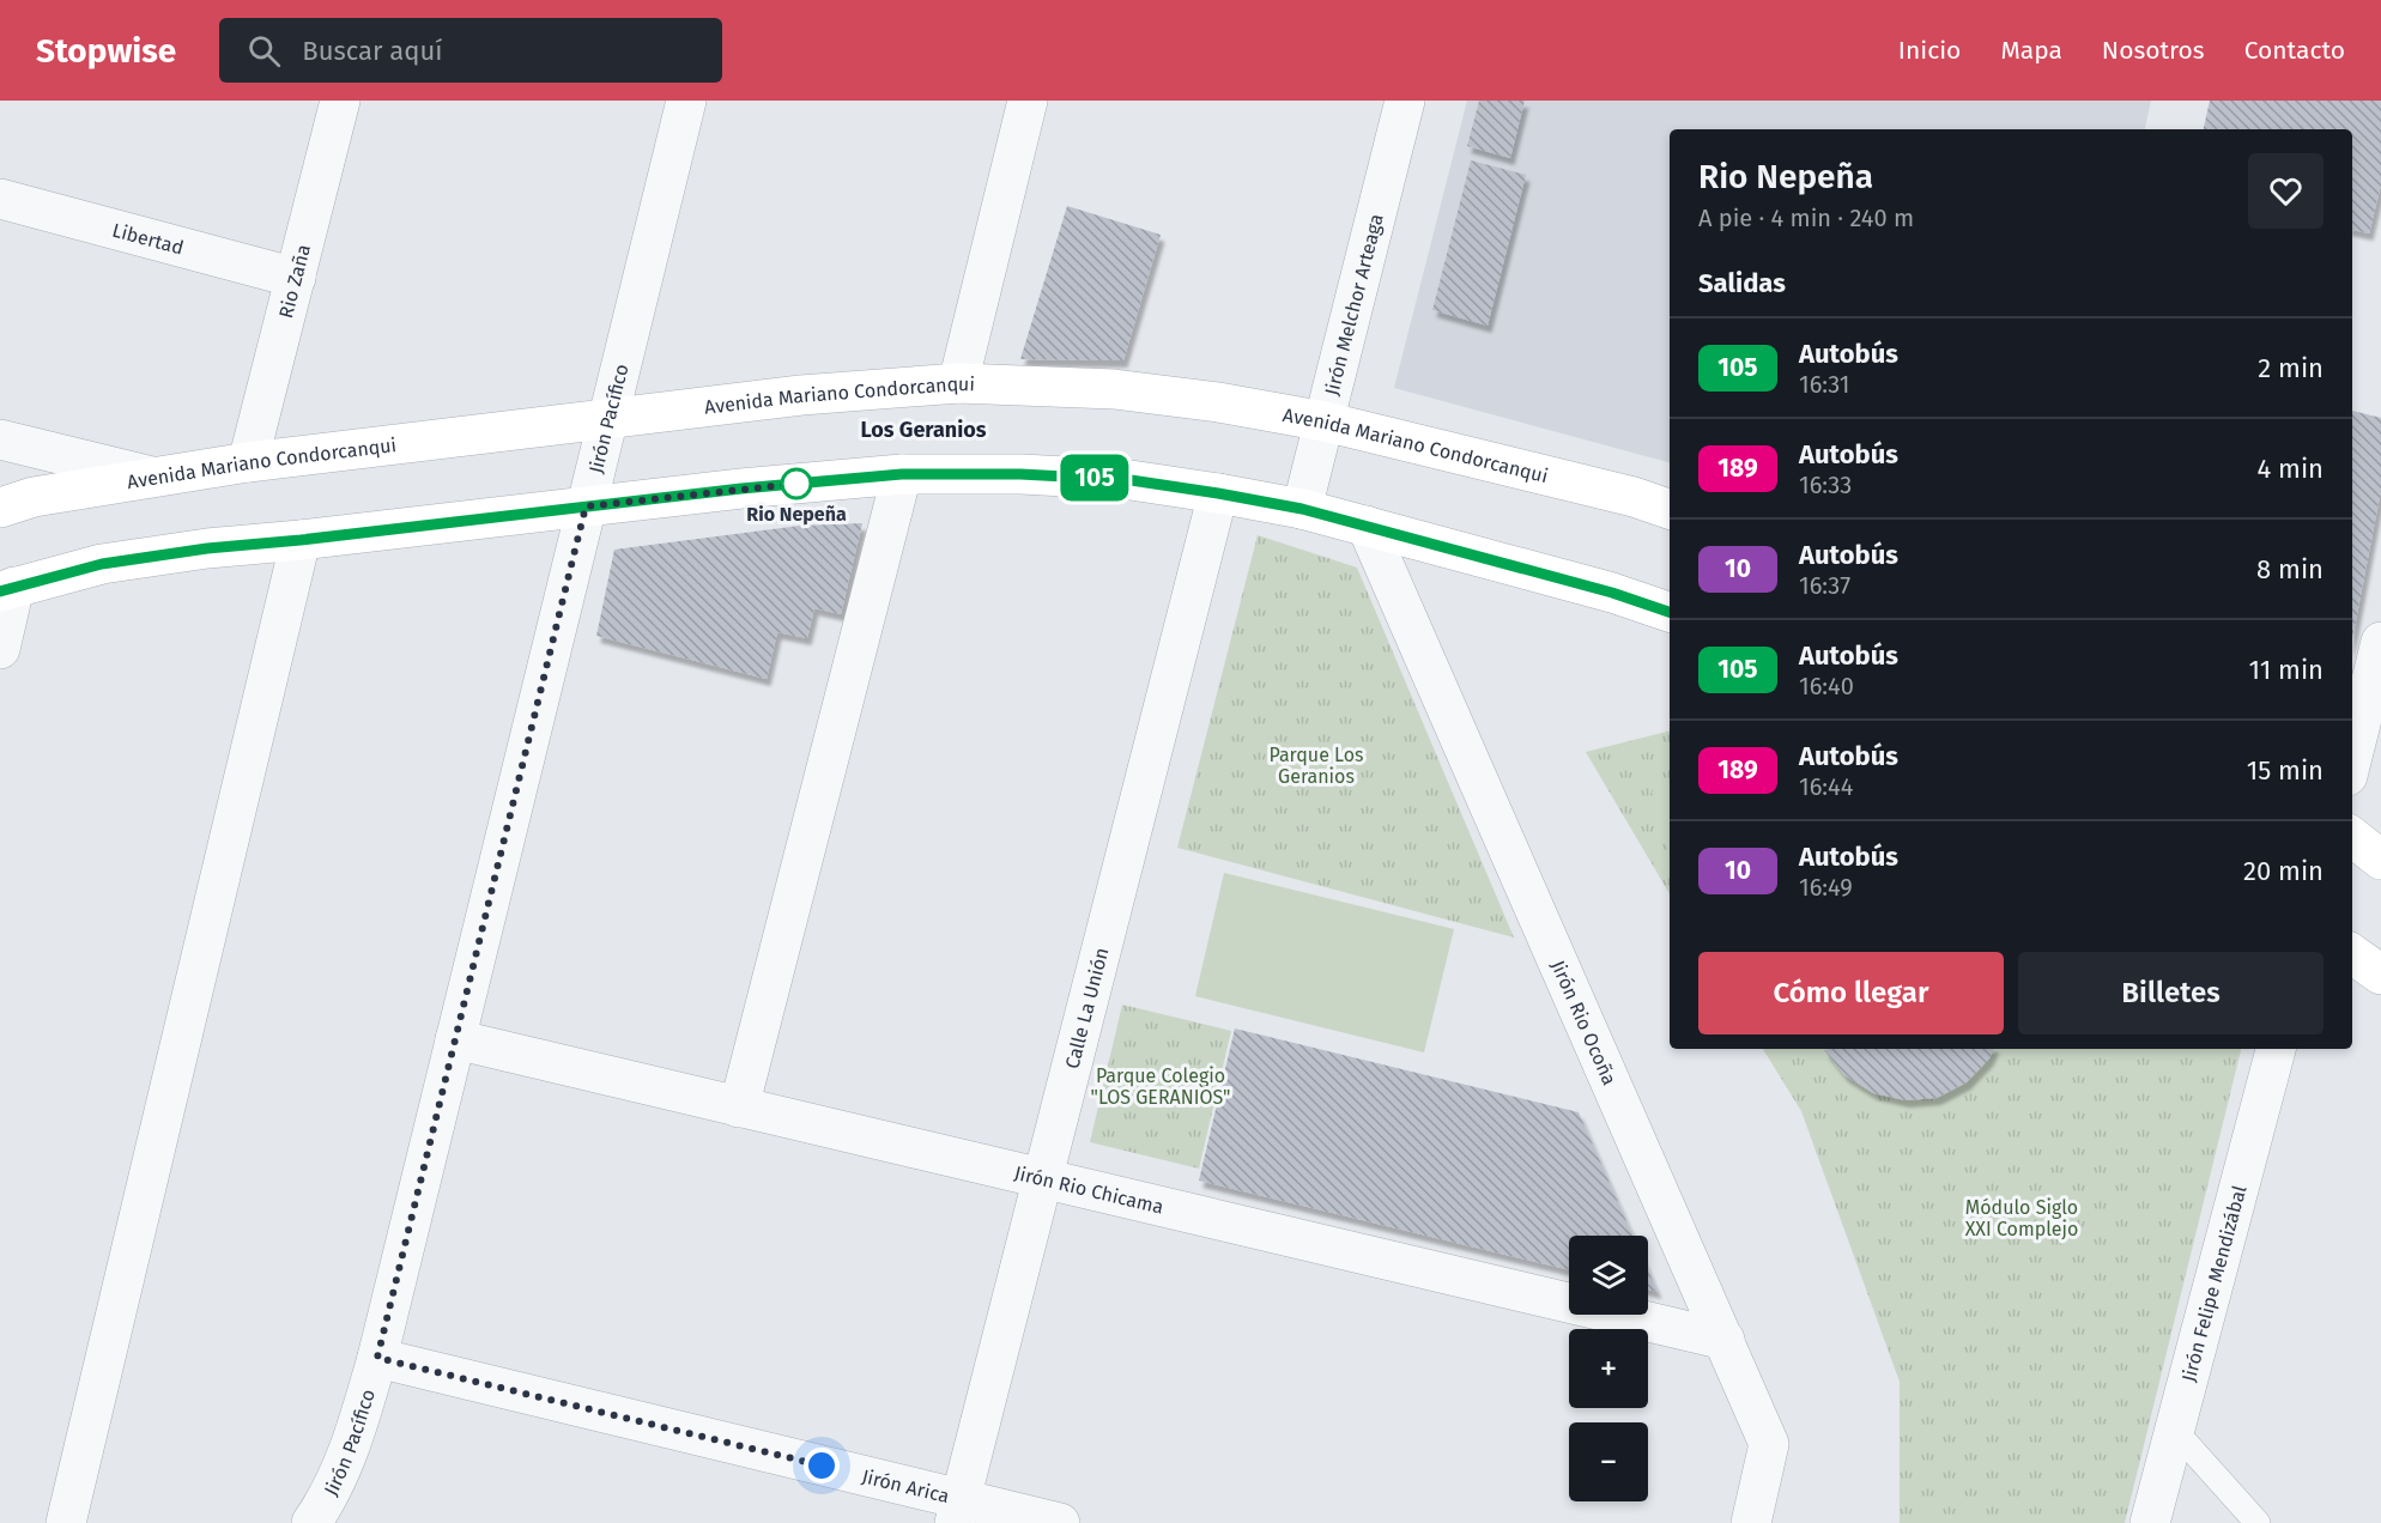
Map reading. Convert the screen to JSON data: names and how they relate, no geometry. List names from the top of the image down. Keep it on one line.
{"streets":{"main road":["Avenida Mariano Condorcanqui"],"street":["Libertad","Rio Zaña","Jirón Melchor Arteaga","Jirón Pacífico","Calle La Unión","Jirón Rio Ocoña","Jirón Rio Chicama","Jirón Felipe Mendizábal","Jirón Arica"]},"crossings":[["Libertad","Rio Zaña"],["Rio Zaña","Avenida Mariano Condorcanqui"],["Jirón Melchor Arteaga","Avenida Mariano Condorcanqui"],["Avenida Mariano Condorcanqui","Jirón Pacífico"],["Jirón Pacífico","Jirón Rio Chicama"],["Jirón Pacífico","Jirón Arica"],["Calle La Unión","Jirón Rio Chicama"],["Calle La Unión","Jirón Arica"],["Jirón Rio Ocoña","Jirón Rio Chicama"]],"districts":["Los Geranios"],"parks":["Parque Los Geranios","Parque Colegio \"LOS GERANIOS\"","Módulo Siglo XXI Complejo"],"places":["Rio Nepeña"],"lines":["bus line 105"],"page":{"header":"Stopwise","search":"Buscar aquí","nav":["Inicio","Mapa","Nosotros","Contacto"],"on_map":"105","heading":[["Rio Nepeña","A pie · 4 min · 240 m"],"Salidas"],"list":[{"mark":"105","name":"Autobús","note":"16:31","value":"2 min"},{"mark":"189","name":"Autobús","note":"16:33","value":"4 min"},{"mark":"10","name":"Autobús","note":"16:37","value":"8 min"},{"mark":"105","name":"Autobús","note":"16:40","value":"11 min"},{"mark":"189","name":"Autobús","note":"16:44","value":"15 min"},{"mark":"10","name":"Autobús","note":"16:49","value":"20 min"}],"buttons":["Cómo llegar","Billetes"],"map_buttons":["+","−"]}}
